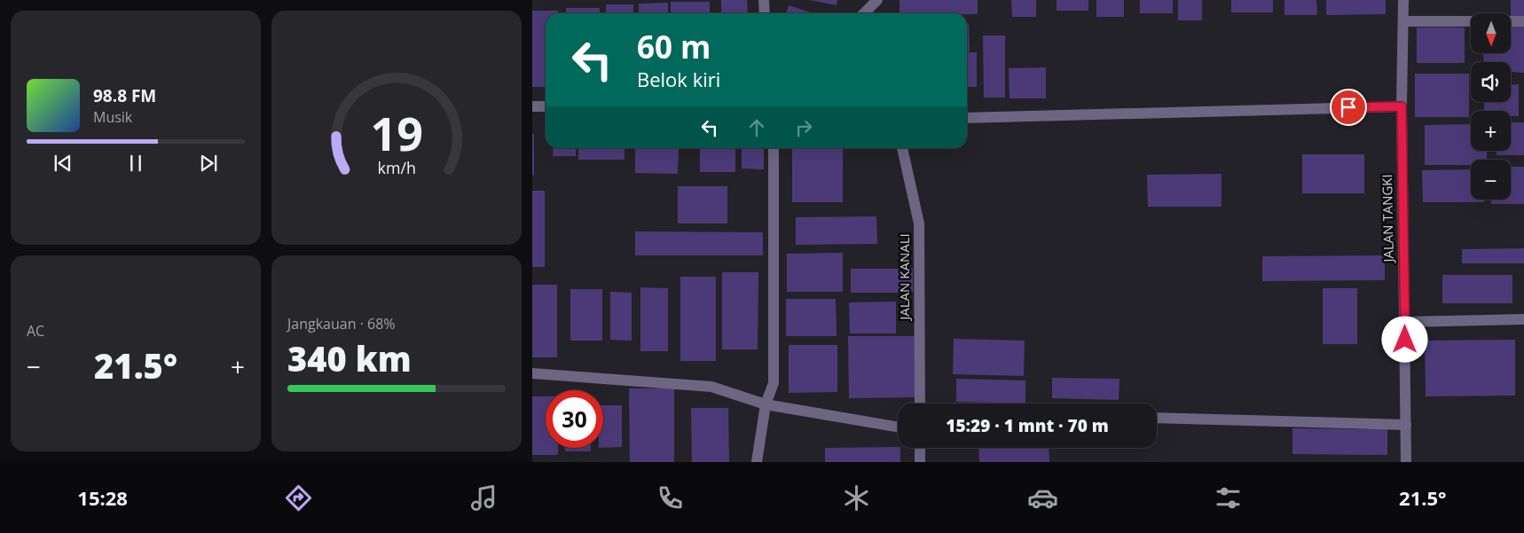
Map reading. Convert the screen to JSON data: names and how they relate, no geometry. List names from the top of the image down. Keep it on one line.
{"streets":{"street":["JALAN TANGKI","JALAN KANALI"]},"north":"bottom","page":{"map_buttons":["+","−"],"turn":["60 m","Belok kiri"],"song":["98.8 FM","Musik"],"tile":["AC",["Jangkauan · 68%","340 km"]],"heat":["−","21.5°","+"],"limit":"30","trip":"15:29 · 1 mnt · 70 m","tabs":["15:28","21.5°"],"gauge":["19","km/h"]}}
